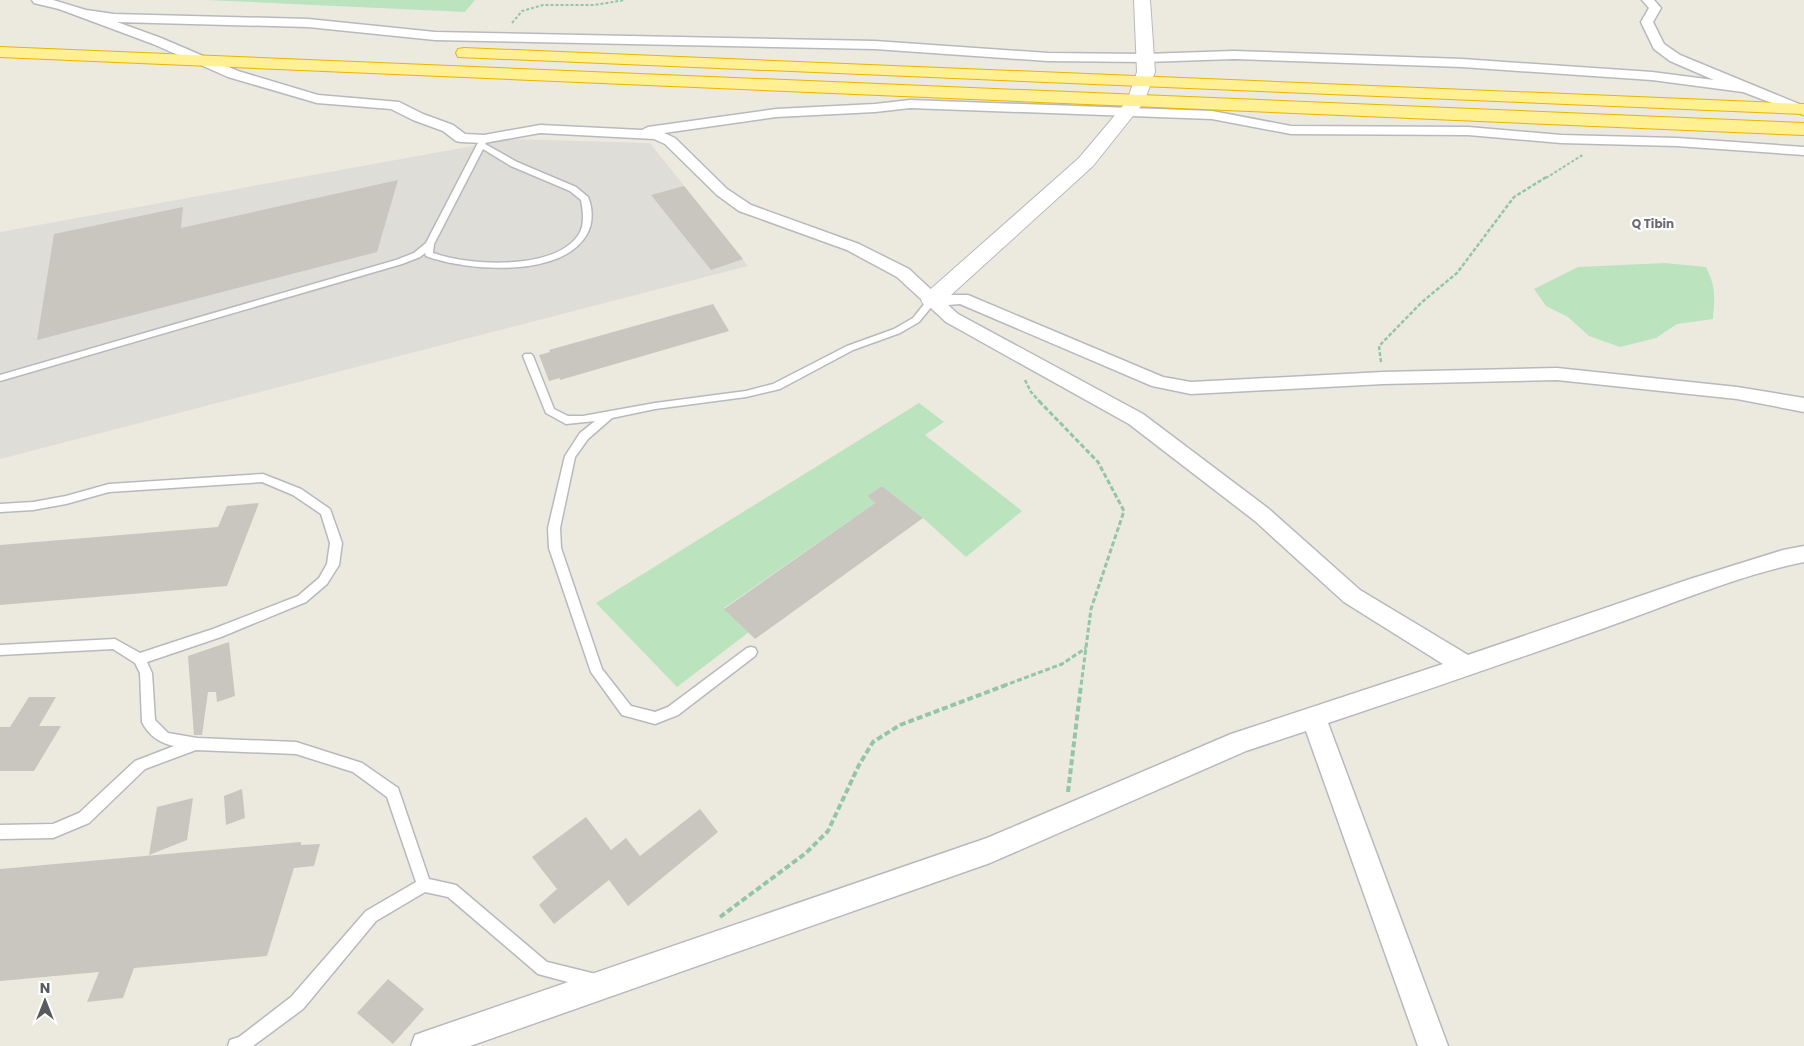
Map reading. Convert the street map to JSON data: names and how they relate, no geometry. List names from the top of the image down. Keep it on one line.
{"districts":["Q Tibin"],"north":"top"}
